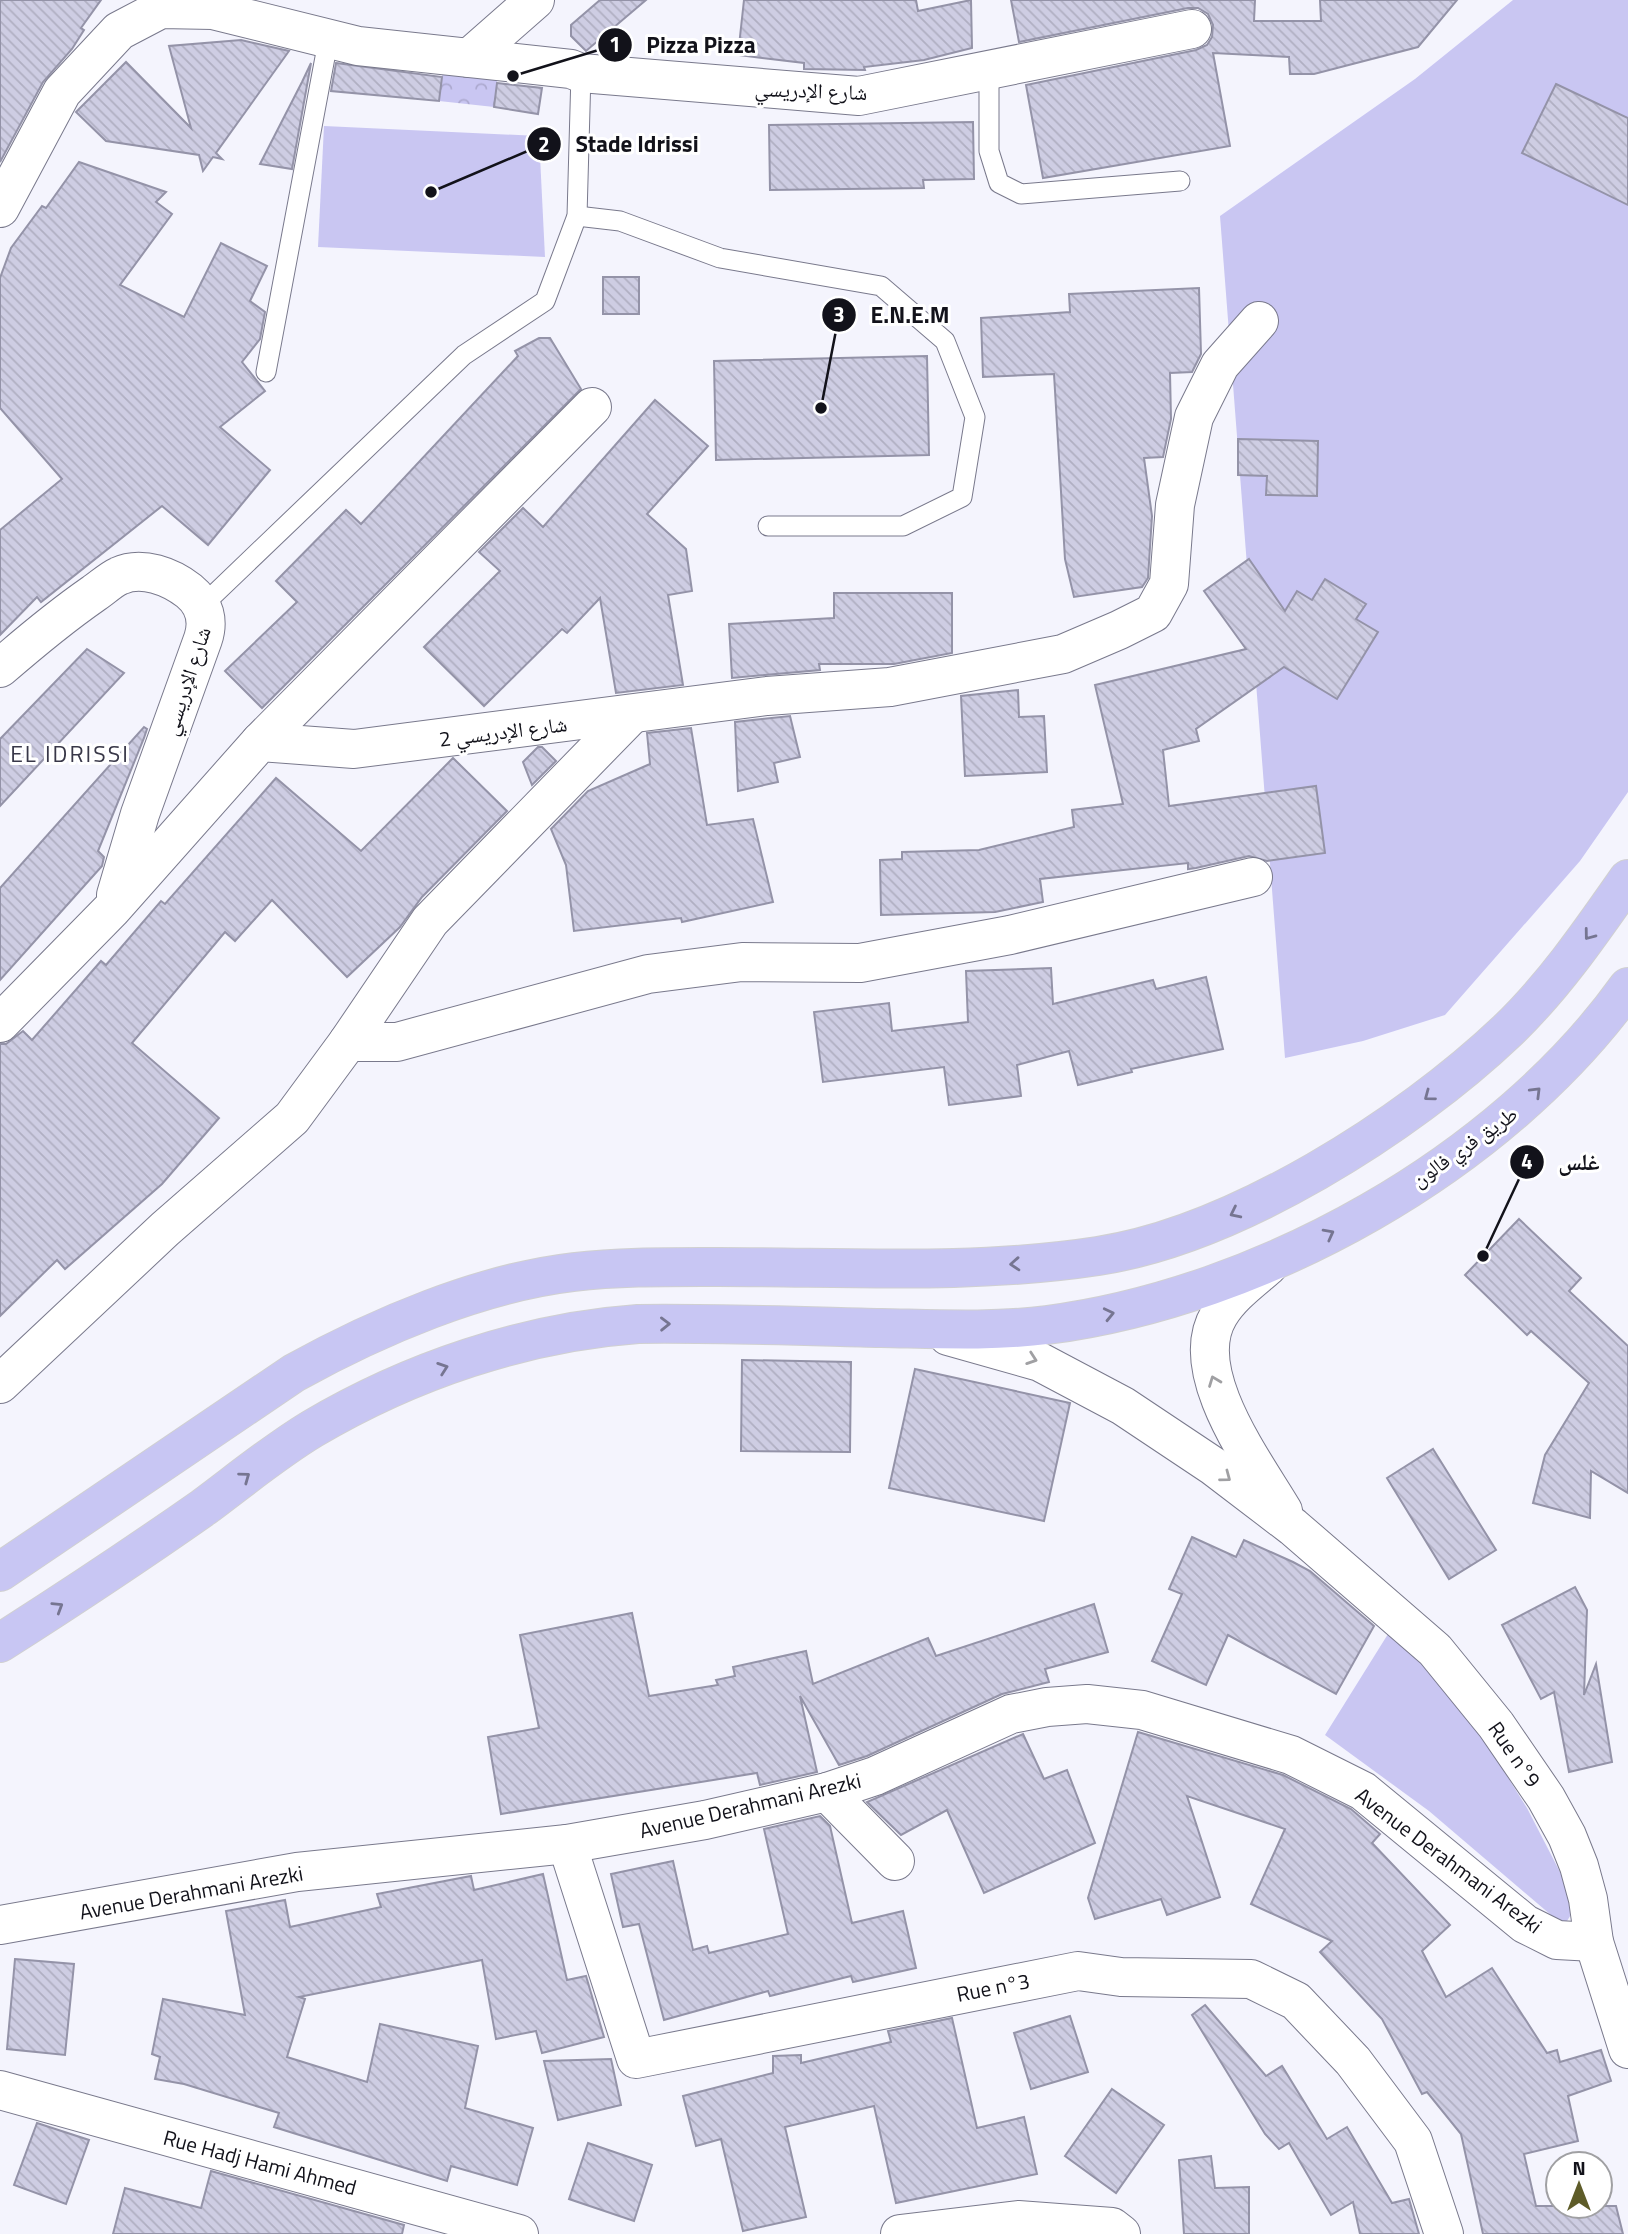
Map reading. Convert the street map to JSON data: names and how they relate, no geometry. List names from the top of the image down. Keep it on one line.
{"streets":{"highway":["طريق فري فالون"],"street":["شارع الإدريسي","شارع الإدريسي 2","Rue n°9","Avenue Derahmani Arezki","Rue n°3","Rue Hadj Hami Ahmed"]},"crossings":[["Rue n°9","Avenue Derahmani Arezki"],["Avenue Derahmani Arezki","Rue n°3"]],"districts":["EL IDRISSI"],"places":["Pizza Pizza","Stade Idrissi","E.N.E.M","غلس"],"north":"top"}
